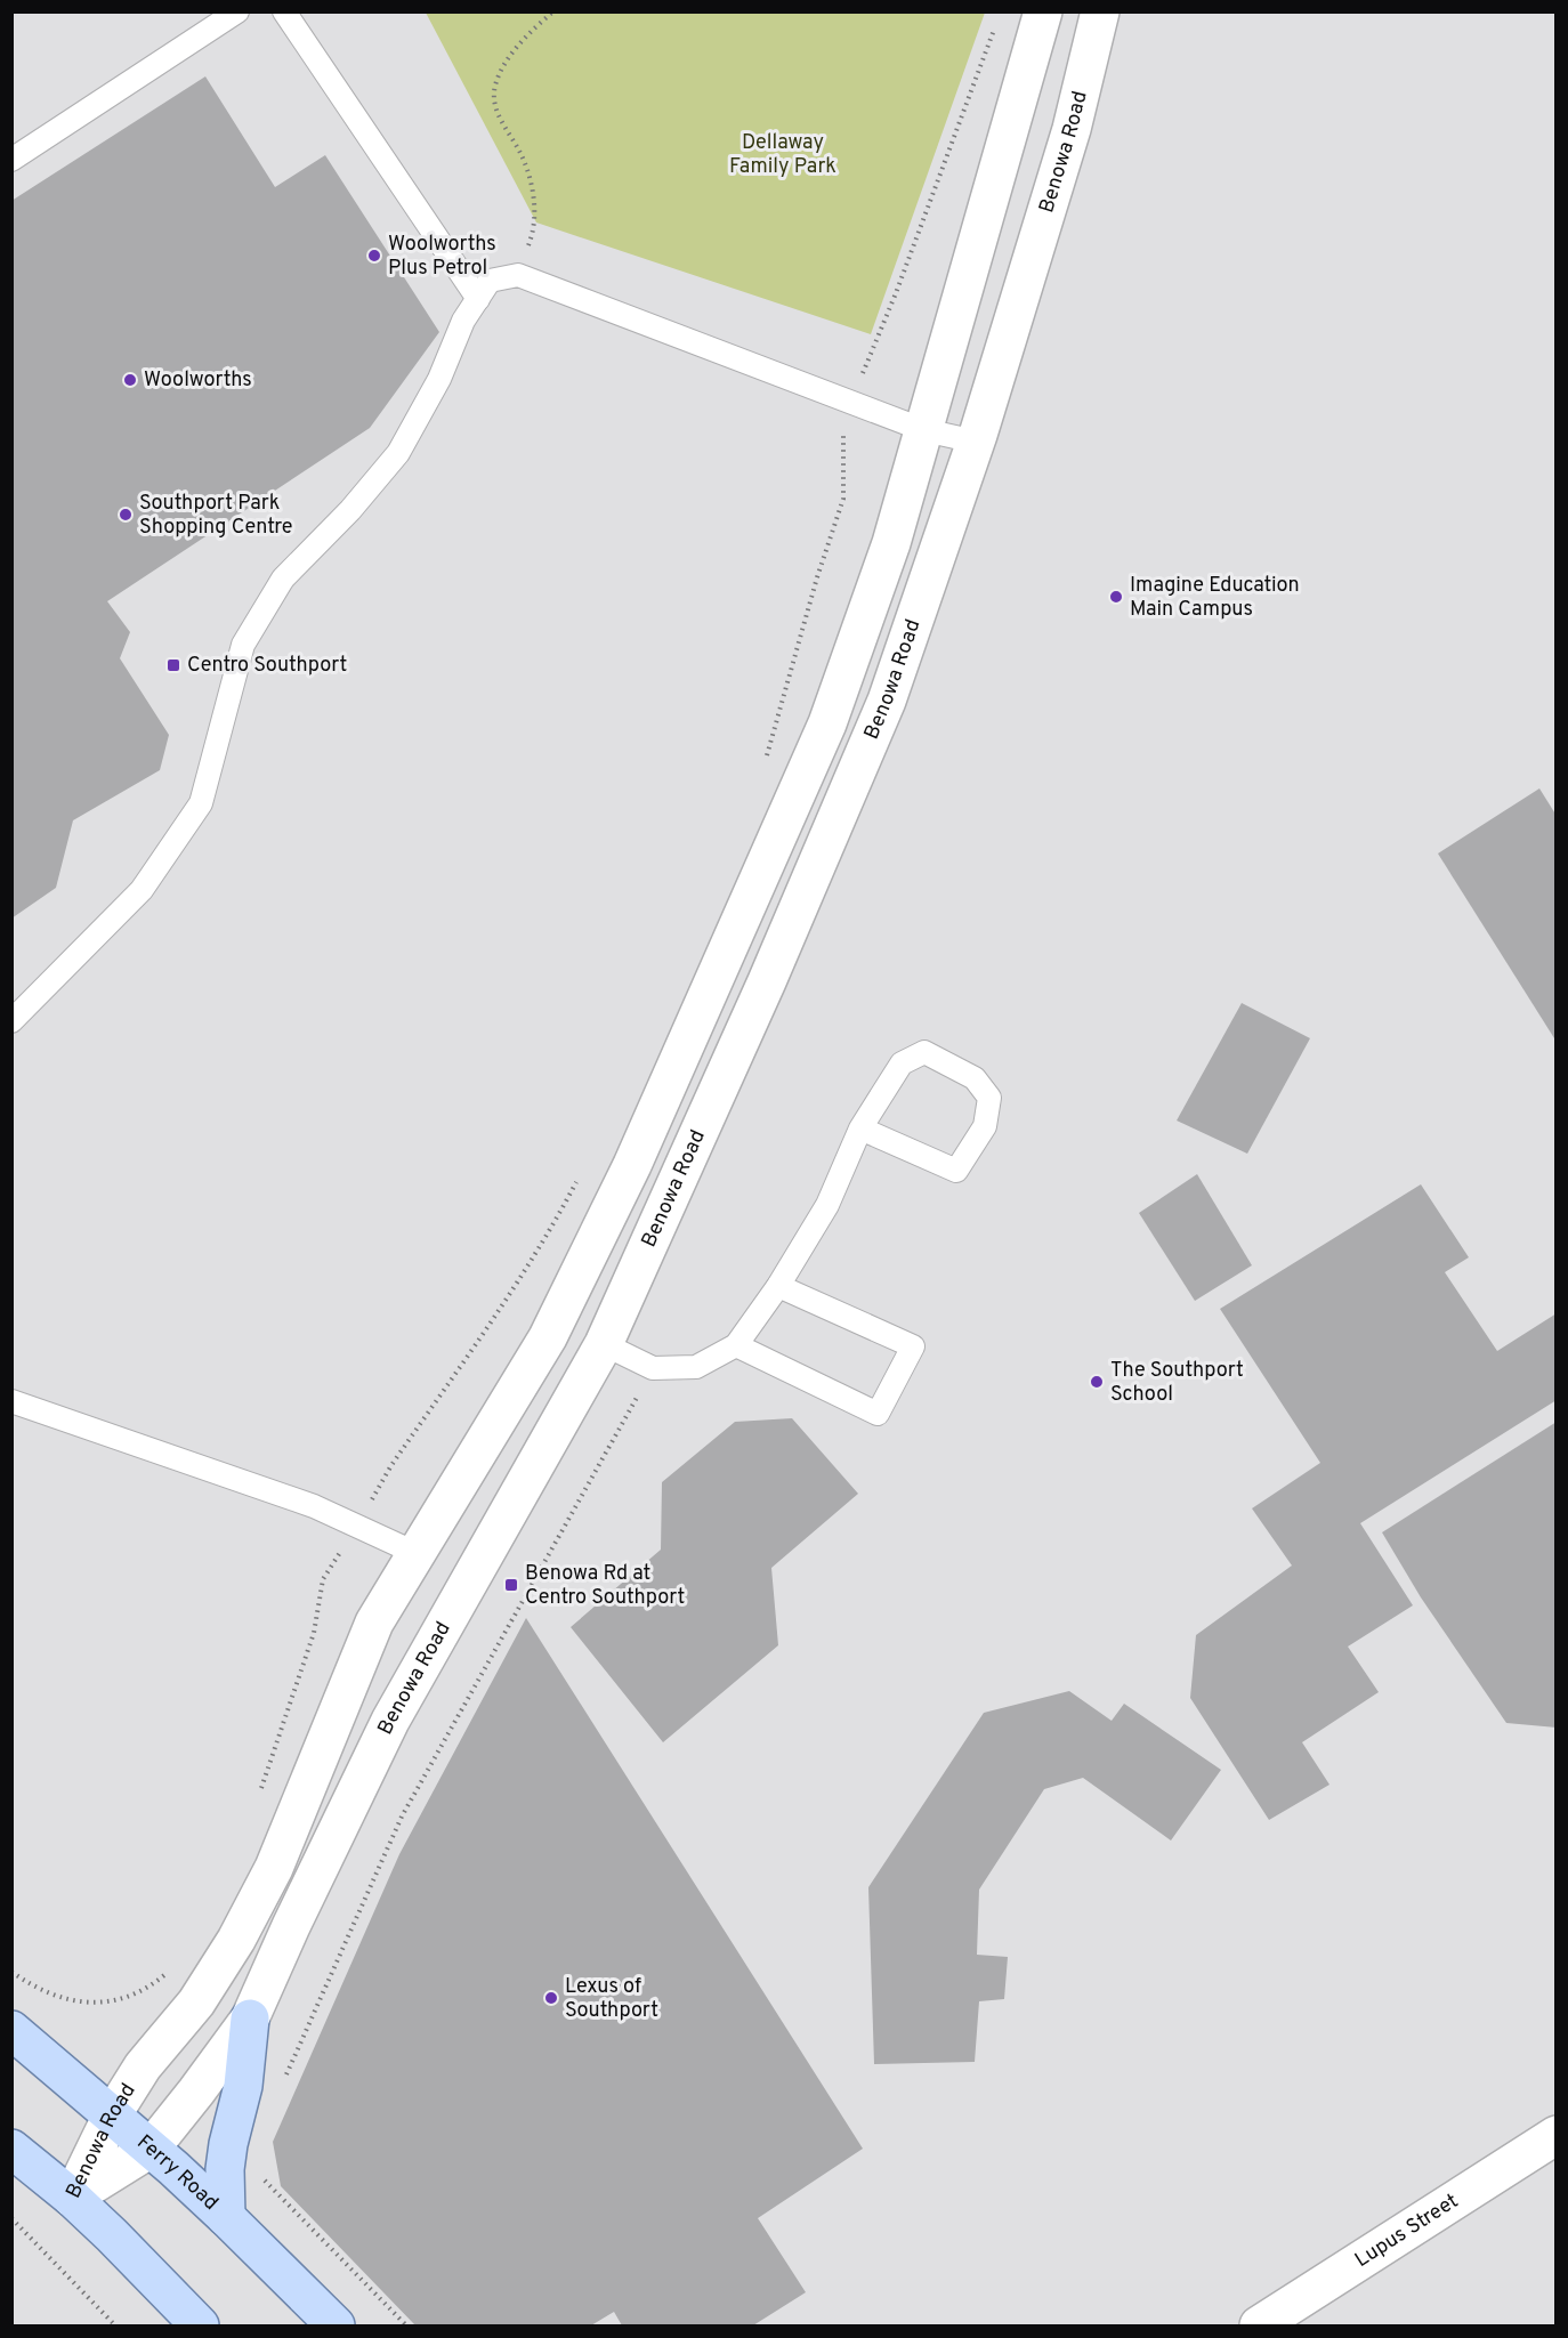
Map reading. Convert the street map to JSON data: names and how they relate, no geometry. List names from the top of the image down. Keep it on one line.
{"streets":{"main road":["Benowa Road","Ferry Road","Lupus Street"]},"crossings":[["Benowa Road","Ferry Road"]],"parks":["Dellaway Family Park"],"places":{"other":["Woolworths Plus Petrol","Woolworths","Southport Park Shopping Centre","Imagine Education Main Campus","The Southport School","Lexus of Southport"],"transit":["Centro Southport","Benowa Rd at Centro Southport"]}}
